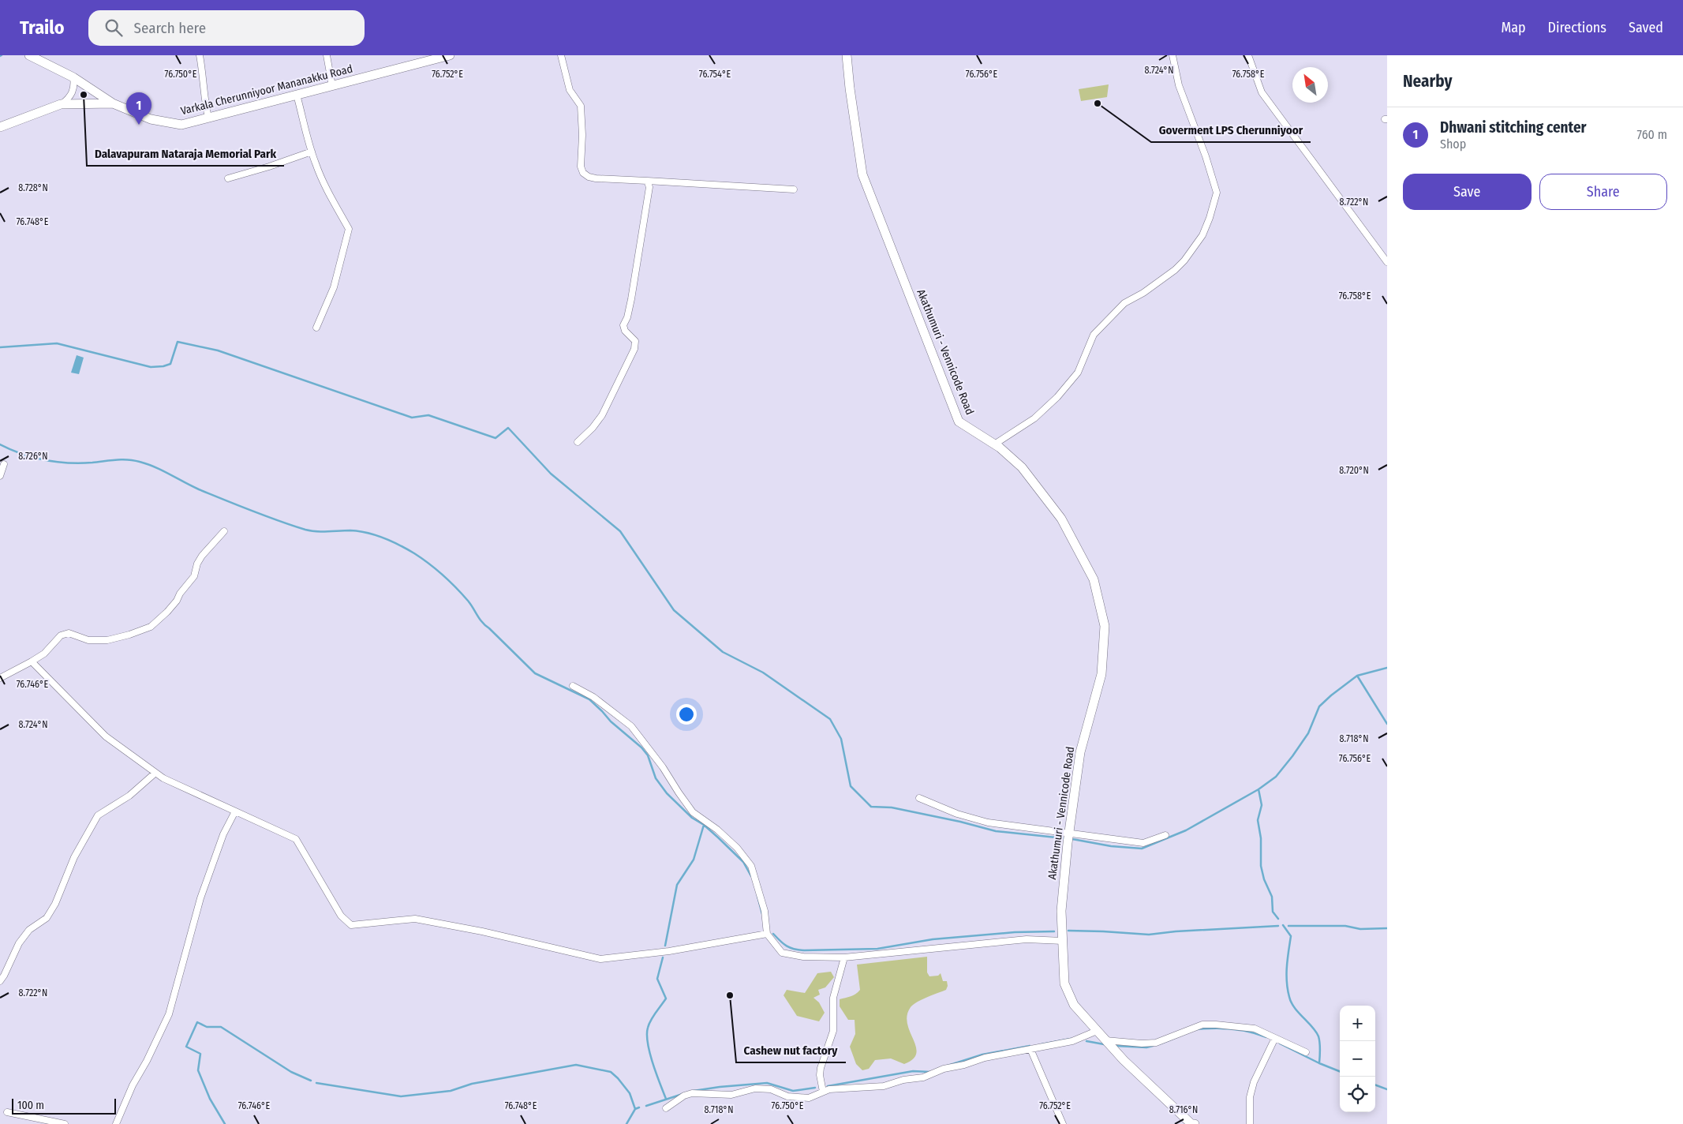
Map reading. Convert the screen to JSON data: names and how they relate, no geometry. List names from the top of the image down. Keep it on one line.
{"streets":{"street":["Varkala Cherunniyoor Mananakku Road","Akathumuri - Vennicode Road"]},"places":["Dalavapuram Nataraja Memorial Park","Goverment LPS Cherunniyoor","Cashew nut factory"],"scale_bar":"100 m","north":"top left","page":{"header":"Trailo","search":"Search here","nav":["Map","Directions","Saved"],"heading":"Nearby","pins":"1","list":[{"mark":"1","name":"Dhwani stitching center","note":"Shop","value":"760 m"}],"buttons":["Save","Share"],"map_buttons":["+","−"],"scale":"100 m"},"coordinates":["8.724°N","76.750°E","76.752°E","76.754°E","76.756°E","76.758°E","8.728°N","8.722°N","76.748°E","8.726°N","8.720°N","76.746°E","8.718°N","8.716°N"]}
